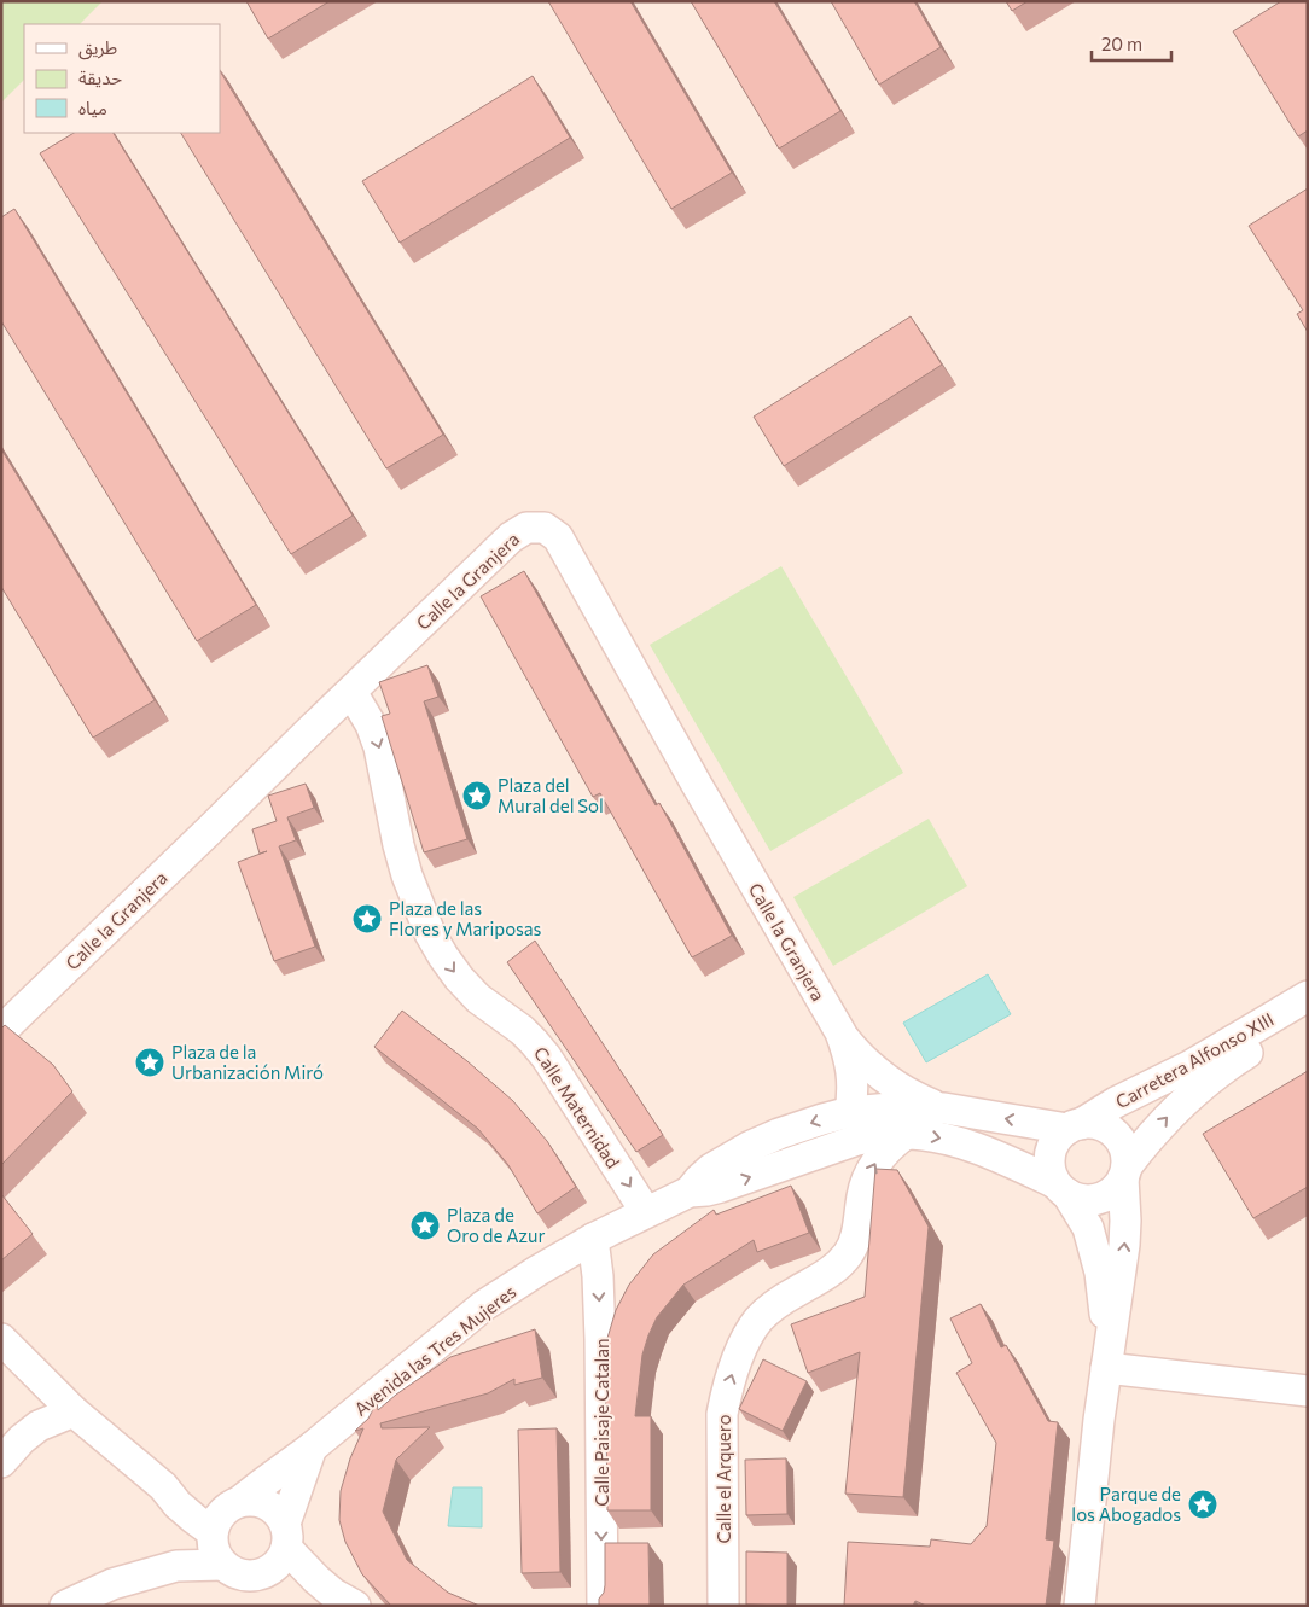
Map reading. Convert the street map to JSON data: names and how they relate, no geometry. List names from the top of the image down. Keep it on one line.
{"streets":{"street":["Calle la Granjera","Carretera Alfonso XIII","Calle Maternidad","Avenida las Tres Mujeres","Calle Paisaje Catalan","Calle el Arquero"]},"crossings":[["Calle la Granjera","Calle Maternidad"],["Calle la Granjera","Avenida las Tres Mujeres"],["Carretera Alfonso XIII","Avenida las Tres Mujeres"],["Calle Maternidad","Avenida las Tres Mujeres"],["Avenida las Tres Mujeres","Calle Paisaje Catalan"],["Avenida las Tres Mujeres","Calle el Arquero"]],"one_way":["Calle Maternidad","Calle Paisaje Catalan","Calle el Arquero"],"places":{"place":["Plaza del Mural del Sol","Plaza de las Flores y Mariposas","Plaza de la Urbanización Miró","Plaza de Oro de Azur","Parque de los Abogados"]},"legend":["طريق","حديقة","مياه"],"scale_bar":"20 m"}
